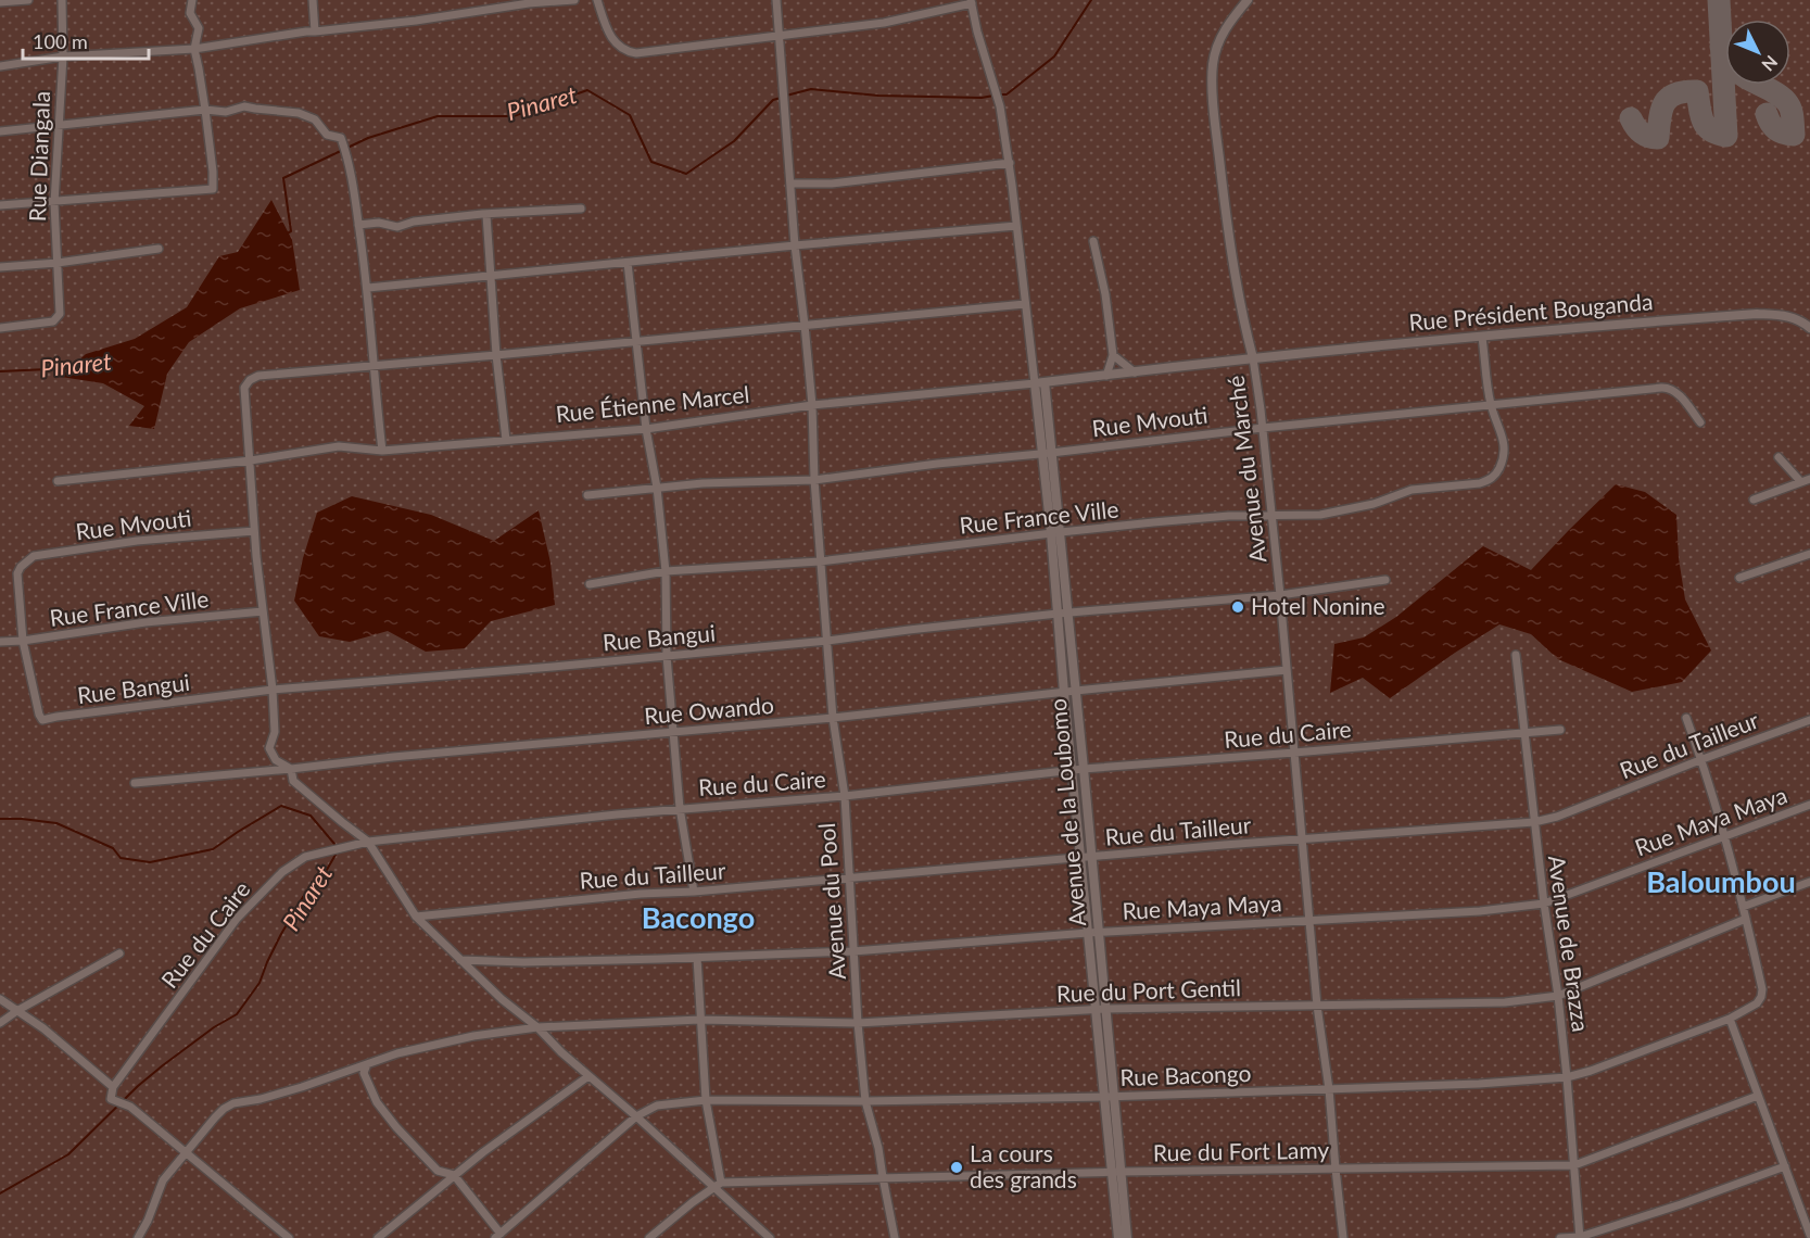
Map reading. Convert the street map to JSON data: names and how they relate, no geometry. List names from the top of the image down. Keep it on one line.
{"streets":{"street":["Rue Diangala","Rue Président Bouganda","Rue Étienne Marcel","Rue Mvouti","Avenue du Marché","Rue France Ville","Rue Bangui","Rue Owando","Rue du Caire","Rue du Tailleur","Avenue de la Loubomo","Rue Maya Maya","Avenue du Pool","Avenue de Brazza","Rue du Port Gentil","Rue Bacongo","Rue du Fort Lamy"]},"crossings":[["Rue Président Bouganda","Rue Étienne Marcel"],["Rue Président Bouganda","Avenue du Marché"],["Rue Étienne Marcel","Avenue du Marché"],["Rue Étienne Marcel","Avenue de la Loubomo"],["Rue Étienne Marcel","Avenue du Pool"],["Rue Mvouti","Avenue du Marché"],["Rue Mvouti","Rue France Ville"],["Rue Mvouti","Rue Bangui"],["Rue Mvouti","Avenue de la Loubomo"],["Rue Mvouti","Avenue du Pool"],["Avenue du Marché","Rue France Ville"],["Avenue du Marché","Rue Bangui"],["Avenue du Marché","Rue Owando"],["Avenue du Marché","Rue du Caire"],["Avenue du Marché","Rue du Tailleur"],["Avenue du Marché","Rue Maya Maya"],["Avenue du Marché","Rue du Port Gentil"],["Avenue du Marché","Rue Bacongo"],["Avenue du Marché","Rue du Fort Lamy"],["Rue France Ville","Rue Bangui"],["Rue France Ville","Avenue de la Loubomo"],["Rue France Ville","Avenue du Pool"],["Rue Bangui","Avenue de la Loubomo"],["Rue Bangui","Avenue du Pool"],["Rue Owando","Avenue de la Loubomo"],["Rue Owando","Avenue du Pool"],["Rue du Caire","Avenue de la Loubomo"],["Rue du Caire","Avenue du Pool"],["Rue du Caire","Avenue de Brazza"],["Rue du Tailleur","Avenue de la Loubomo"],["Rue du Tailleur","Avenue du Pool"],["Rue du Tailleur","Avenue de Brazza"],["Avenue de la Loubomo","Rue Maya Maya"],["Avenue de la Loubomo","Rue du Port Gentil"],["Avenue de la Loubomo","Rue Bacongo"],["Avenue de la Loubomo","Rue du Fort Lamy"],["Rue Maya Maya","Avenue du Pool"],["Rue Maya Maya","Avenue de Brazza"],["Avenue du Pool","Rue du Port Gentil"],["Avenue du Pool","Rue Bacongo"],["Avenue du Pool","Rue du Fort Lamy"],["Avenue de Brazza","Rue du Port Gentil"],["Avenue de Brazza","Rue Bacongo"],["Avenue de Brazza","Rue du Fort Lamy"],["Rue du Port Gentil","Rue Bacongo"]],"districts":["Baloumbou","Bacongo"],"water":["Pinaret"],"places":["Hotel Nonine","La cours des grands"],"scale_bar":"100 m","north":"bottom right"}
